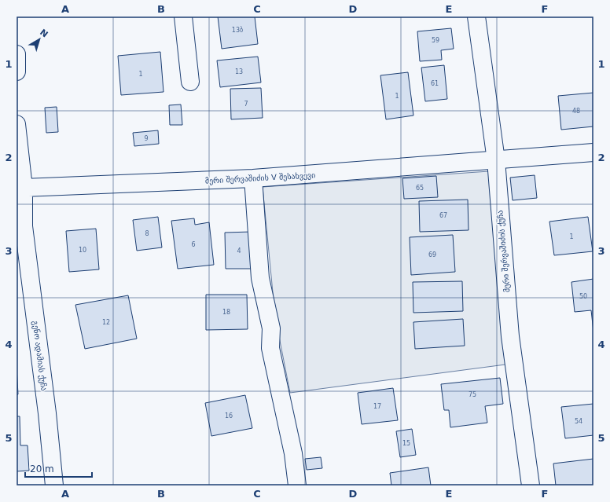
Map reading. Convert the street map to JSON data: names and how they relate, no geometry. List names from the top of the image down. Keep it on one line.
{"streets":{"street":["მერი შერვაშიძის V შესახვევი","მერი შერვაშიძის ქუჩა","გენო ადამიას ქუჩა"]},"crossings":[["მერი შერვაშიძის V შესახვევი","მერი შერვაშიძის ქუჩა"],["მერი შერვაშიძის V შესახვევი","გენო ადამიას ქუჩა"]],"house_numbers":["13ბ","59","13","1","61","1","7","48","9","65","67","8","1","6","10","4","69","50","18","12","75","17","16","54","15"],"scale_bar":"20 m","north":"top right","grid":{"columns":["A","B","C","D","E","F"],"rows":["1","2","3","4","5"]}}
